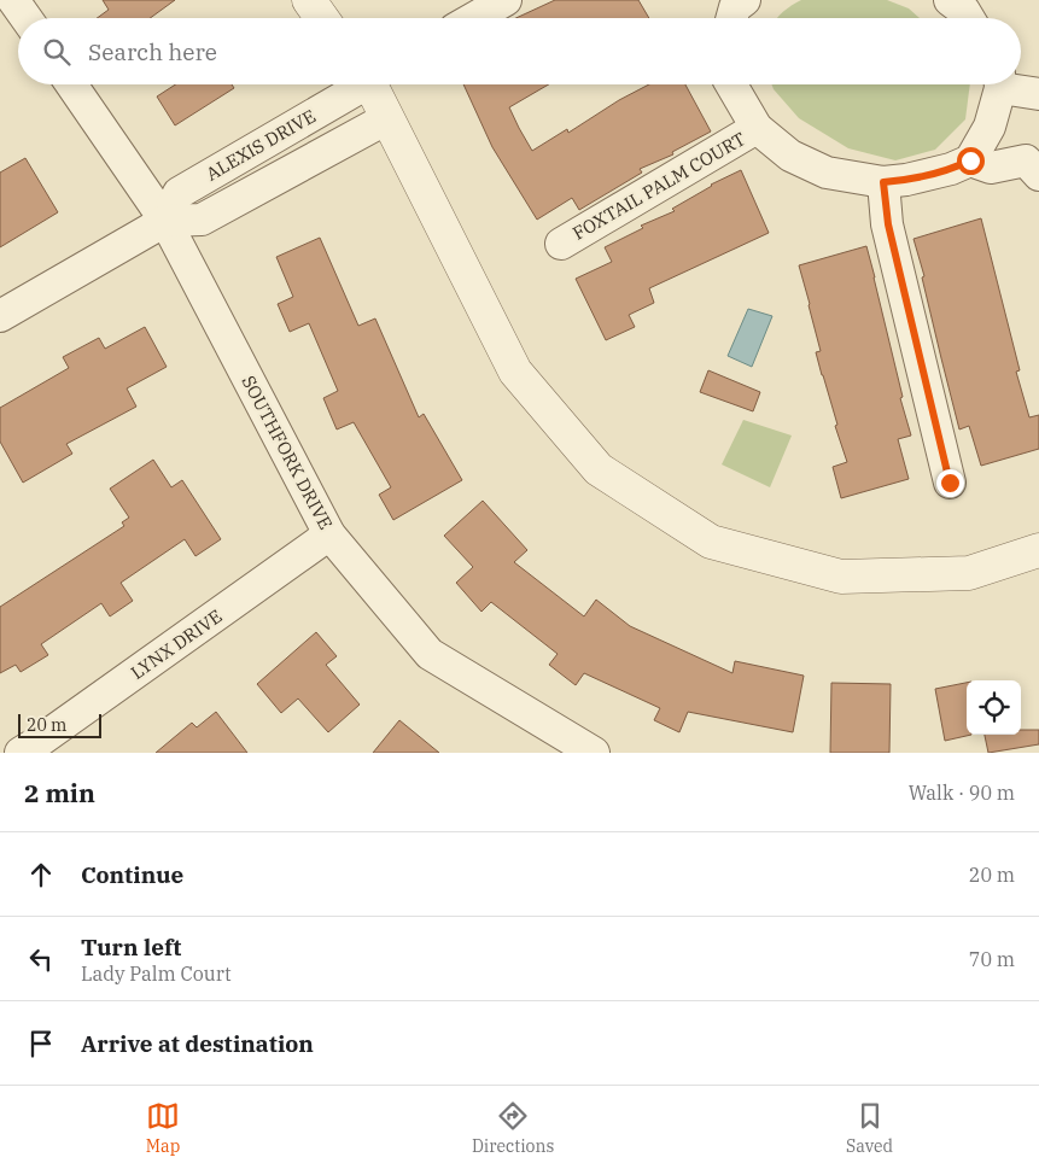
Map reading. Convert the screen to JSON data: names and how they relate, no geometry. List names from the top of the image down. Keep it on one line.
{"streets":{"street":["ALEXIS DRIVE","FOXTAIL PALM COURT","SOUTHFORK DRIVE","LYNX DRIVE"]},"crossings":[["ALEXIS DRIVE","SOUTHFORK DRIVE"],["SOUTHFORK DRIVE","LYNX DRIVE"]],"scale_bar":"20 m","page":{"search":"Search here","scale":"20 m","heading":["2 min","Walk · 90 m"],"list":[["Continue","20 m"],["Turn left","Lady Palm Court","70 m"],"Arrive at destination"],"nav":["Map","Directions","Saved"]}}
